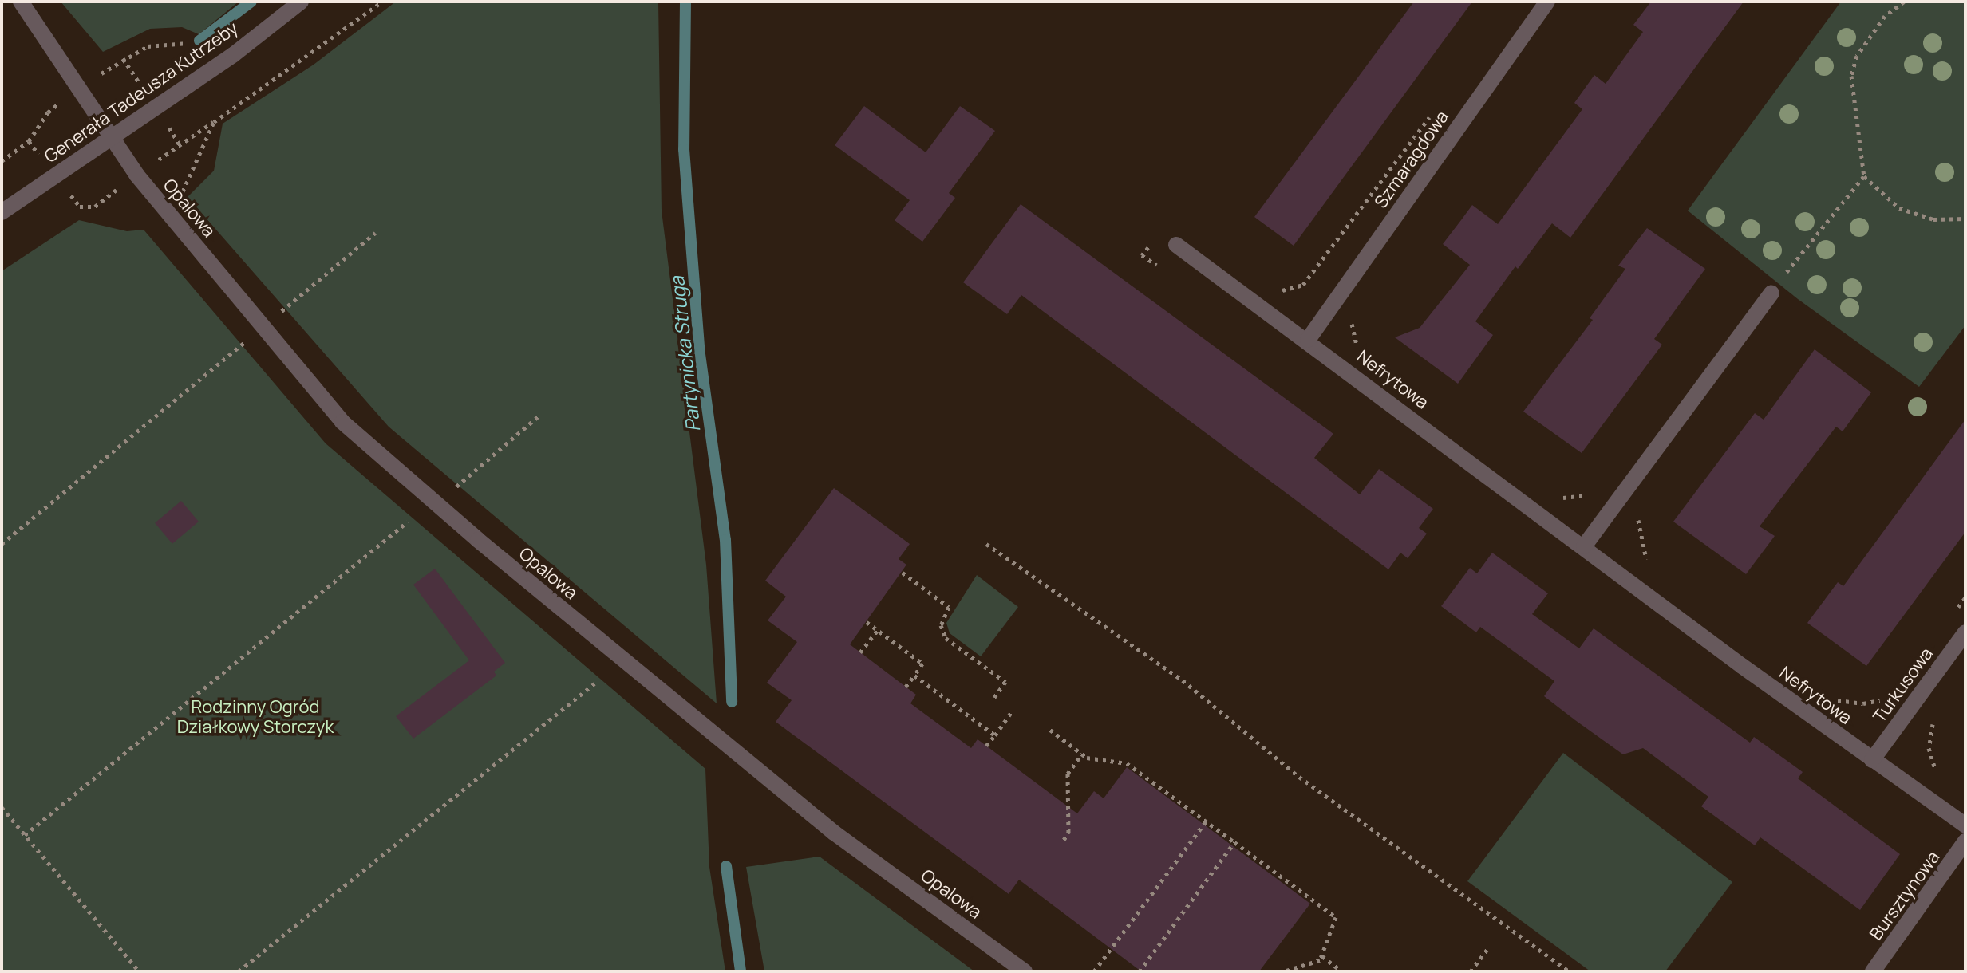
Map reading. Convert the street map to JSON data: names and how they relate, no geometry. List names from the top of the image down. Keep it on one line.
{"streets":{"street":["Generała Tadeusza Kutrzeby","Szmaragdowa","Opalowa","Nefrytowa","Turkusowa","Bursztynowa"]},"crossings":[["Generała Tadeusza Kutrzeby","Opalowa"],["Szmaragdowa","Nefrytowa"],["Nefrytowa","Turkusowa"]],"water":["Partynicka Struga"],"parks":["Rodzinny Ogród Działkowy Storczyk"]}
